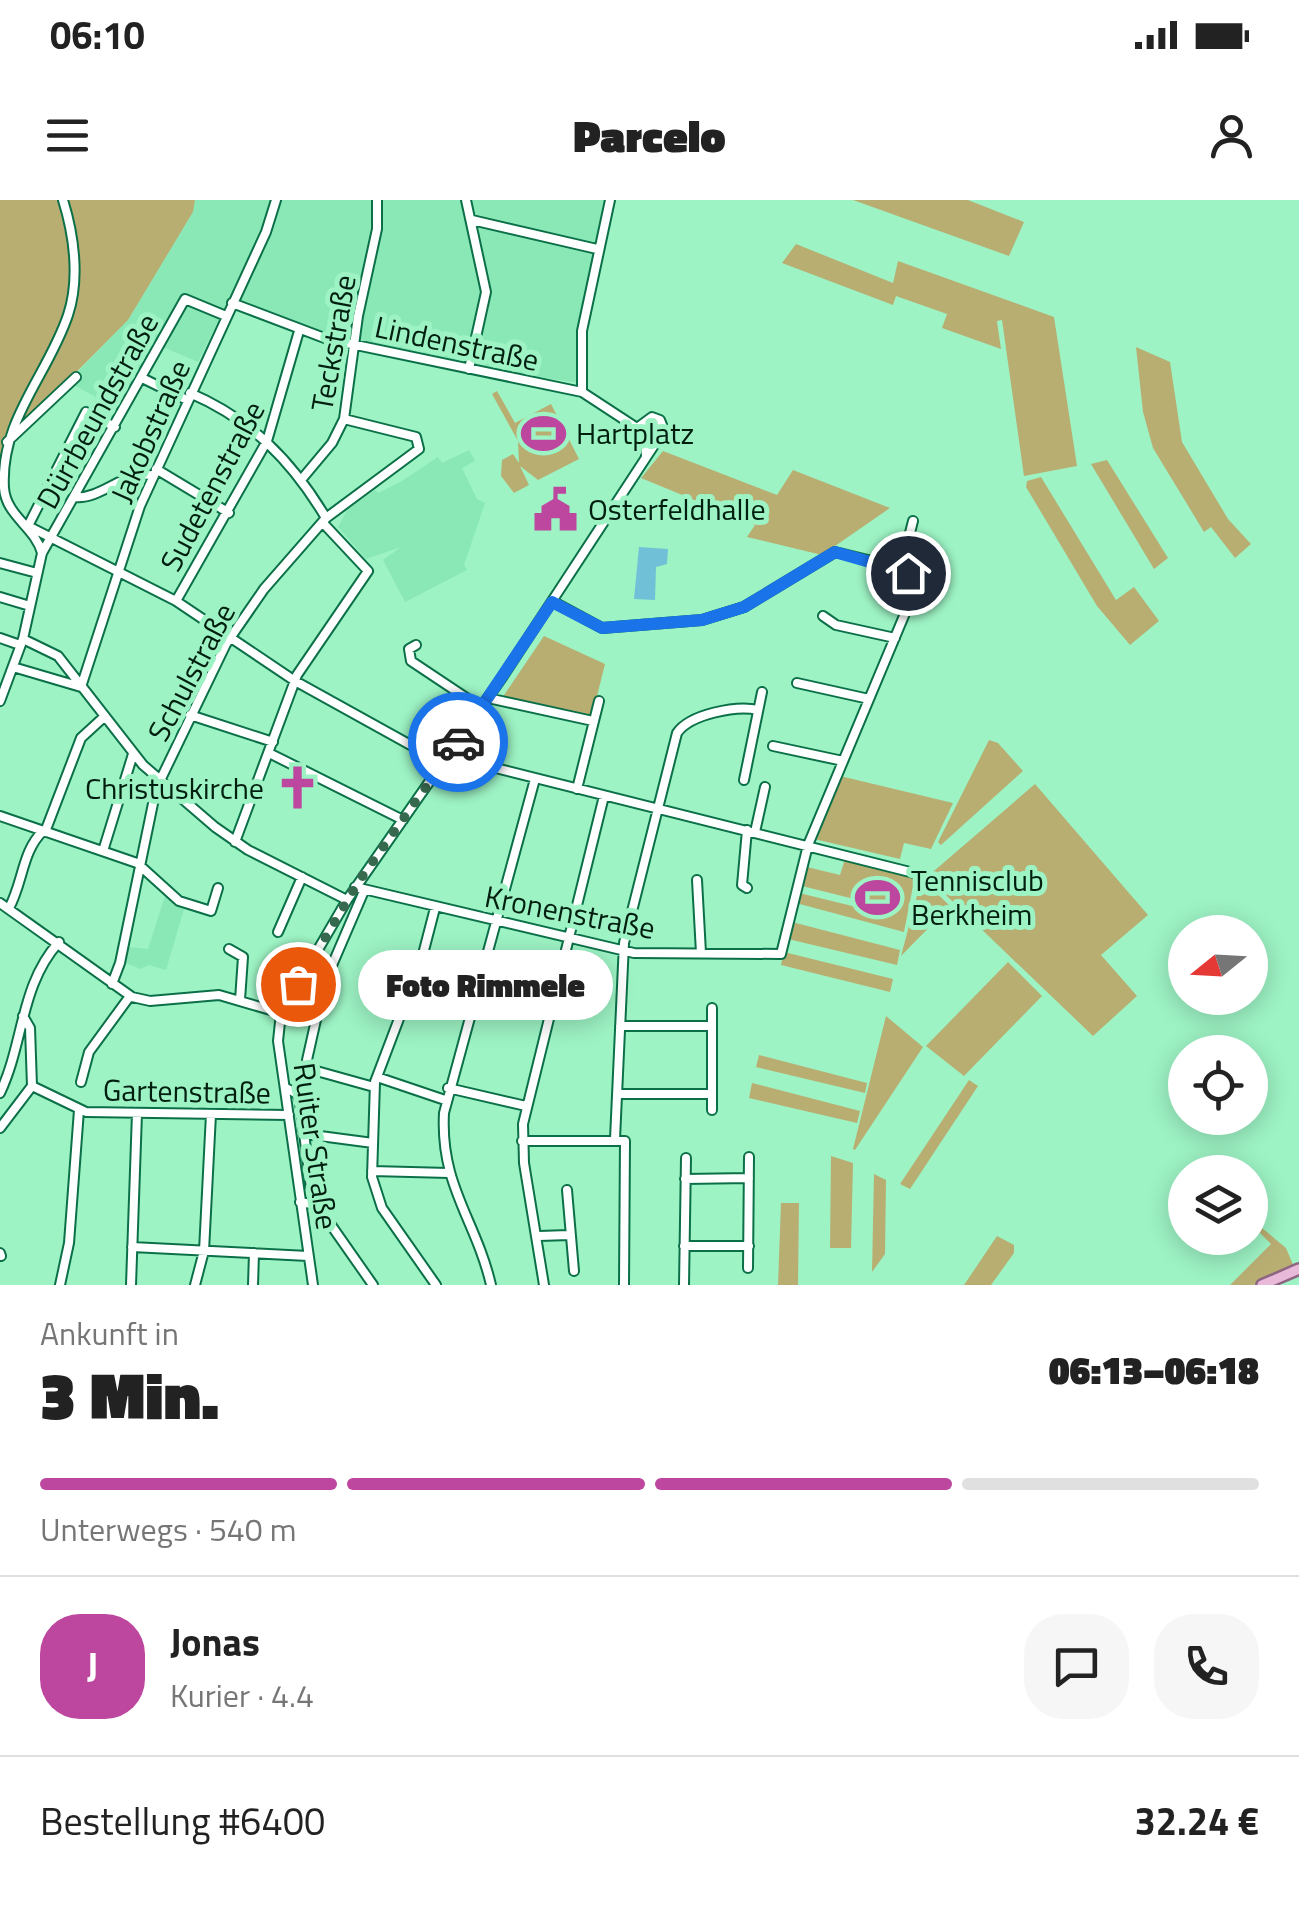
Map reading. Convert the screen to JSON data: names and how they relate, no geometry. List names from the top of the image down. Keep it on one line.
{"streets":{"street":["Teckstraße","Lindenstraße","Dürrbeundstraße","Jakobstraße","Sudetenstraße","Schulstraße","Kronenstraße","Gartenstraße","Ruiter Straße"]},"crossings":[["Teckstraße","Lindenstraße"],["Teckstraße","Schulstraße"],["Lindenstraße","Jakobstraße"],["Lindenstraße","Sudetenstraße"],["Dürrbeundstraße","Jakobstraße"],["Gartenstraße","Ruiter Straße"]],"places":{"sports":["Hartplatz","Tennisclub Berkheim"],"public building":["Osterfeldhalle"],"church":["Christuskirche"],"other":["Foto Rimmele"]},"north":"left","page":{"status":"06:10","header":"Parcelo","bubble":"Foto Rimmele","heading":["3 Min.","Ankunft in","06:13–06:18"],"panel":["Jonas","Kurier · 4.4","Bestellung #6400","32.24 €"],"bar":"Unterwegs · 540 m","round":"J"}}
